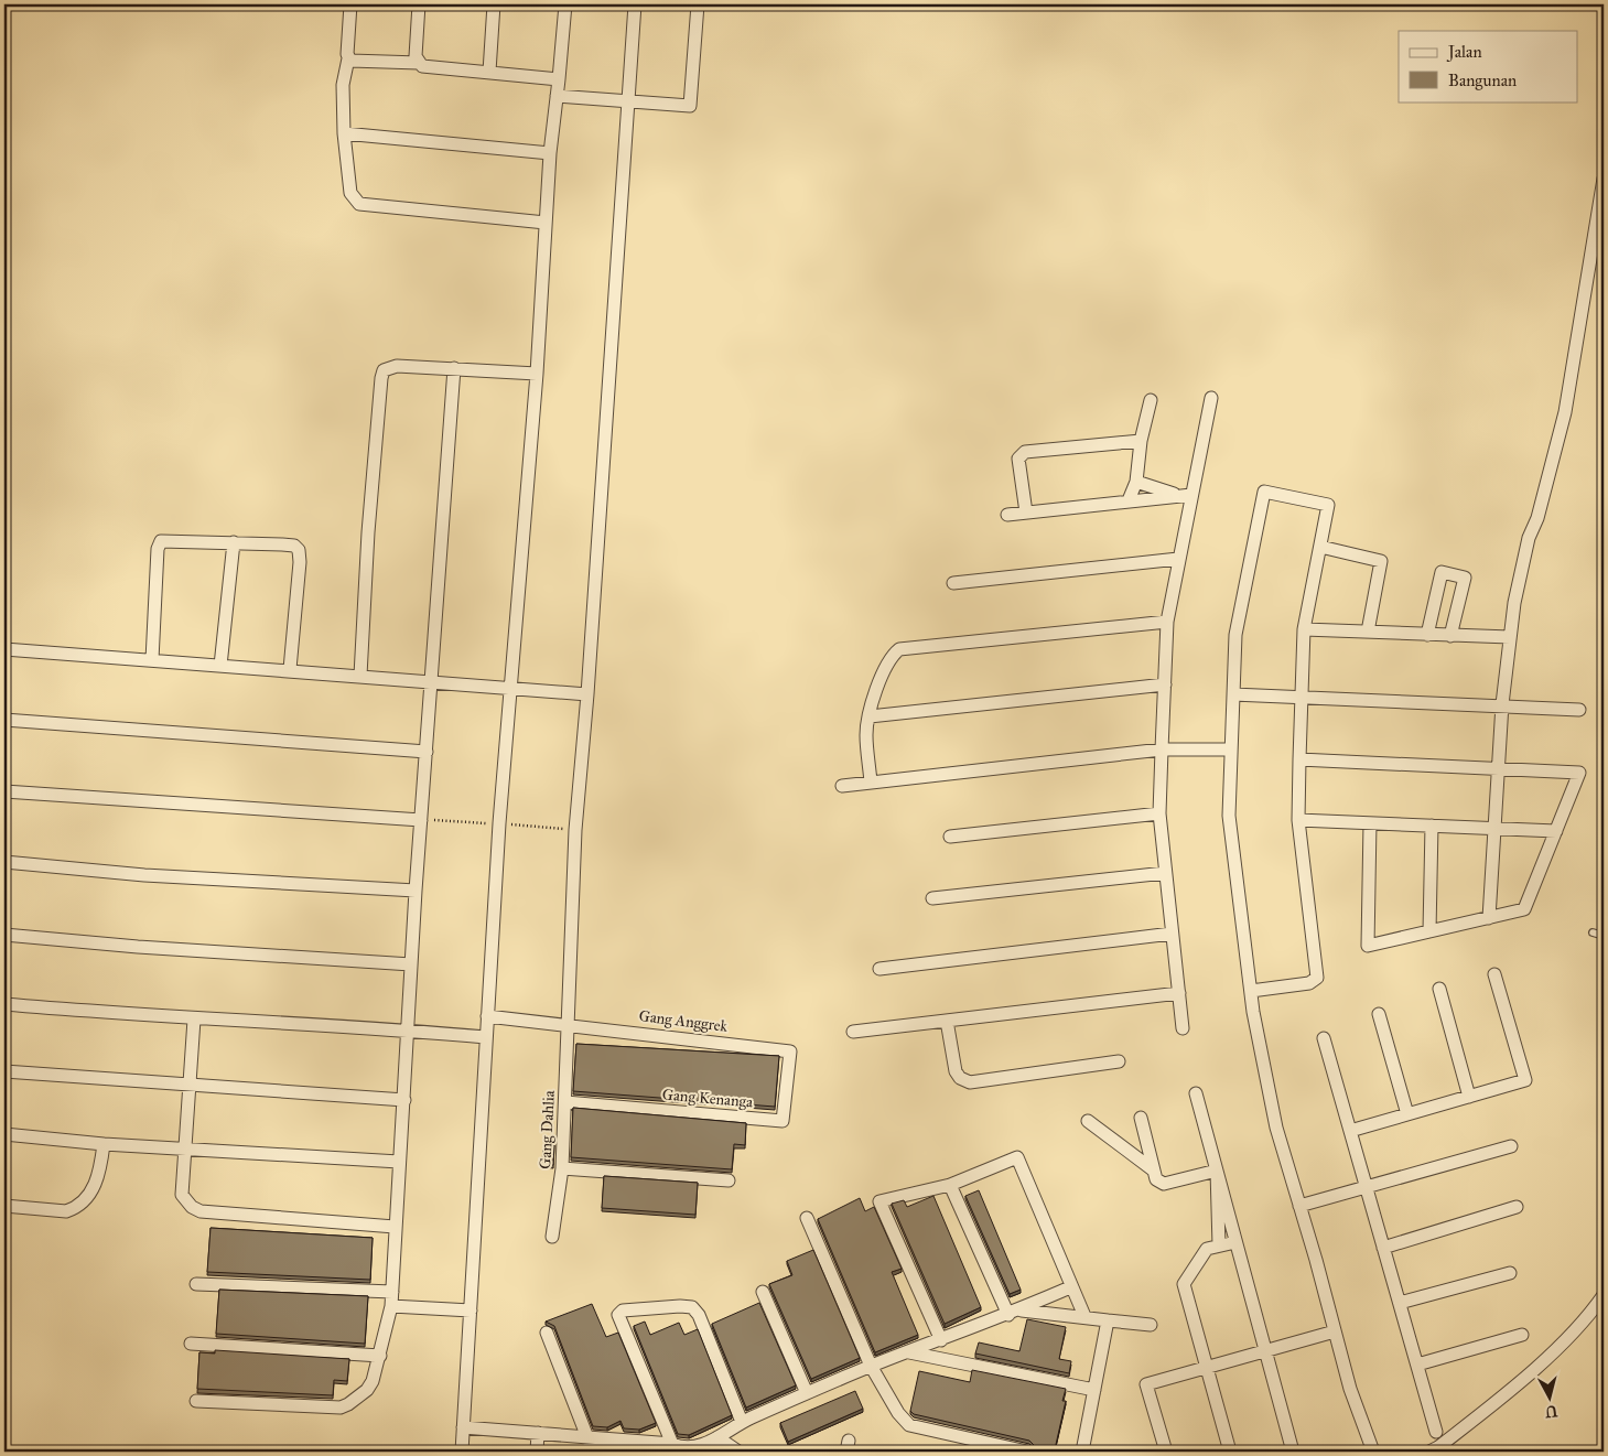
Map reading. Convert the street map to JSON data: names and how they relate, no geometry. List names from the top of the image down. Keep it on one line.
{"streets":{"street":["Gang Anggrek","Gang Kenanga","Gang Dahlia"]},"crossings":[["Gang Anggrek","Gang Kenanga"],["Gang Anggrek","Gang Dahlia"],["Gang Kenanga","Gang Dahlia"]],"legend":["Jalan","Bangunan"],"north":"bottom"}
